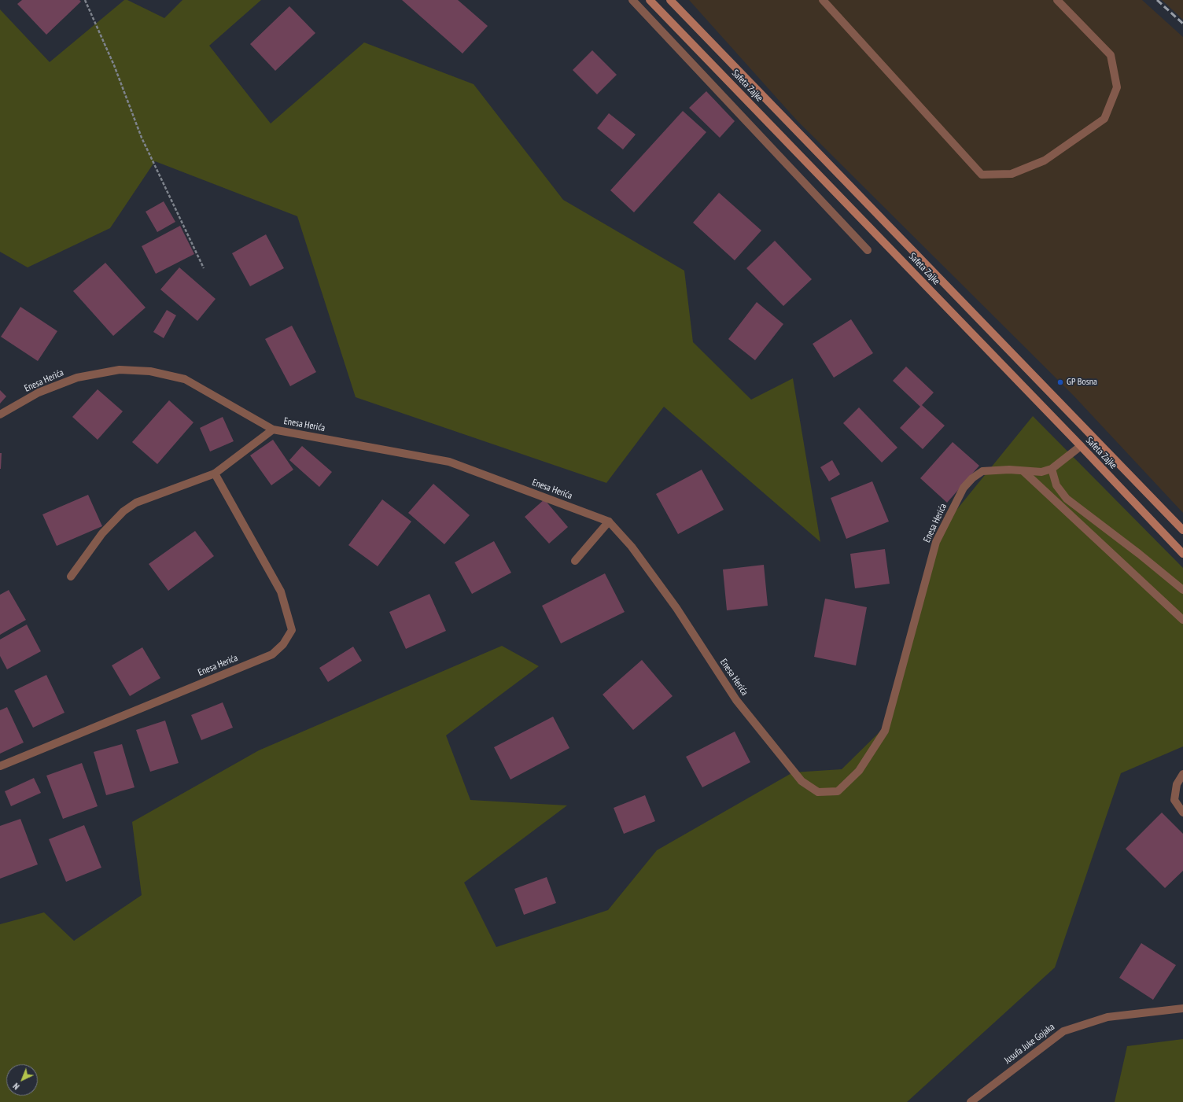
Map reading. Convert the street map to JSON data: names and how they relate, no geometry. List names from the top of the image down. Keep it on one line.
{"streets":{"main road":["Safeta Zajke"],"street":["Enesa Herića","Jusufa Juke Gojaka"]},"places":["GP Bosna"],"north":"bottom left"}
